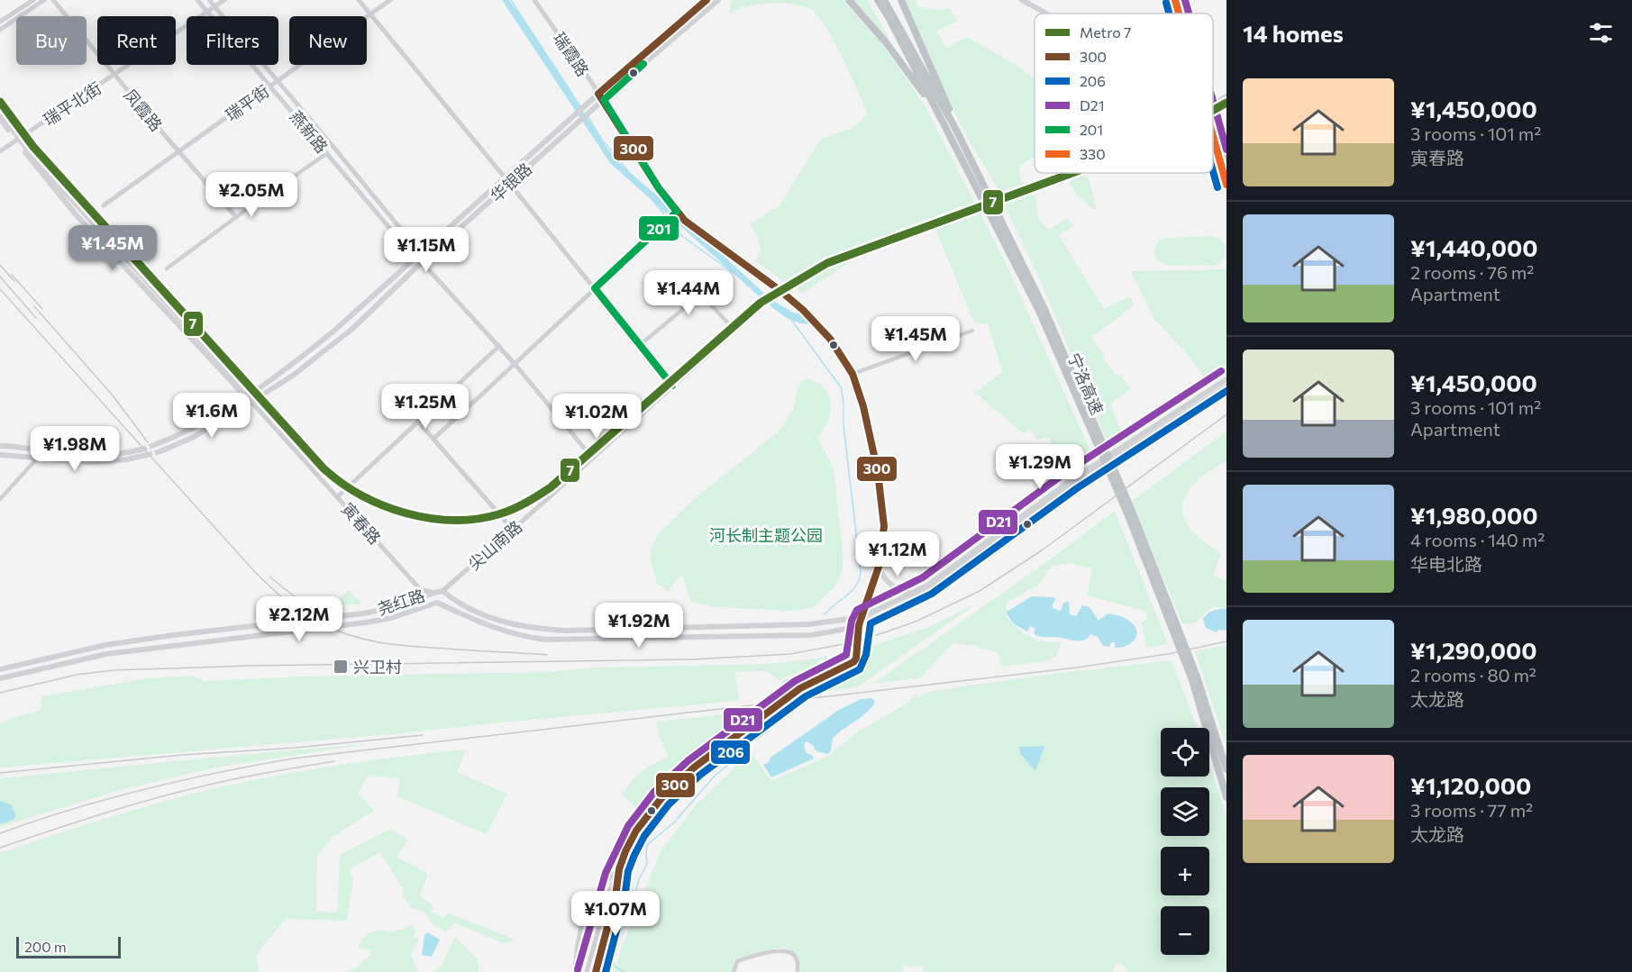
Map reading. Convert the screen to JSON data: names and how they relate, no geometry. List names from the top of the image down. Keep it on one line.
{"streets":{"highway":["宁洛高速"],"main road":["华银路","尧红路"],"street":["瑞霞路","瑞平街","瑞平北街","凤霞路","燕新路","寅春路","尖山南路"]},"crossings":[["瑞霞路","华银路"],["瑞霞路","尧红路"],["瑞平街","凤霞路"],["瑞平街","燕新路"],["瑞平北街","凤霞路"],["瑞平北街","燕新路"],["燕新路","华银路"],["燕新路","尖山南路"],["华银路","寅春路"],["寅春路","尧红路"],["尖山南路","尧红路"]],"parks":["河长制主题公园"],"places":{"transit":["兴卫村"]},"lines":["transit line 300","transit line D21","transit line 330","transit line 206","transit line 201","metro line 7"],"legend":["Metro 7","300","206","D21","201","330"],"scale_bar":"200 m","page":{"heading":"14 homes","chip":["Buy","Rent","Filters","New"],"list":[{"name":"¥1,450,000","note":"3 rooms · 101 m² · 寅春路"},{"name":"¥1,440,000","note":"2 rooms · 76 m² · Apartment"},{"name":"¥1,450,000","note":"3 rooms · 101 m² · Apartment"},{"name":"¥1,980,000","note":"4 rooms · 140 m² · 华电北路"},{"name":"¥1,290,000","note":"2 rooms · 80 m² · 太龙路"},{"name":"¥1,120,000","note":"3 rooms · 77 m² · 太龙路"}],"price":["¥2.05M","¥1.45M","¥1.15M","¥1.44M","¥1.45M","¥1.25M","¥1.6M","¥1.02M","¥1.98M","¥1.29M","¥1.12M","¥2.12M","¥1.92M","¥1.07M"],"map_buttons":["+","−"],"scale":"200 m"}}
